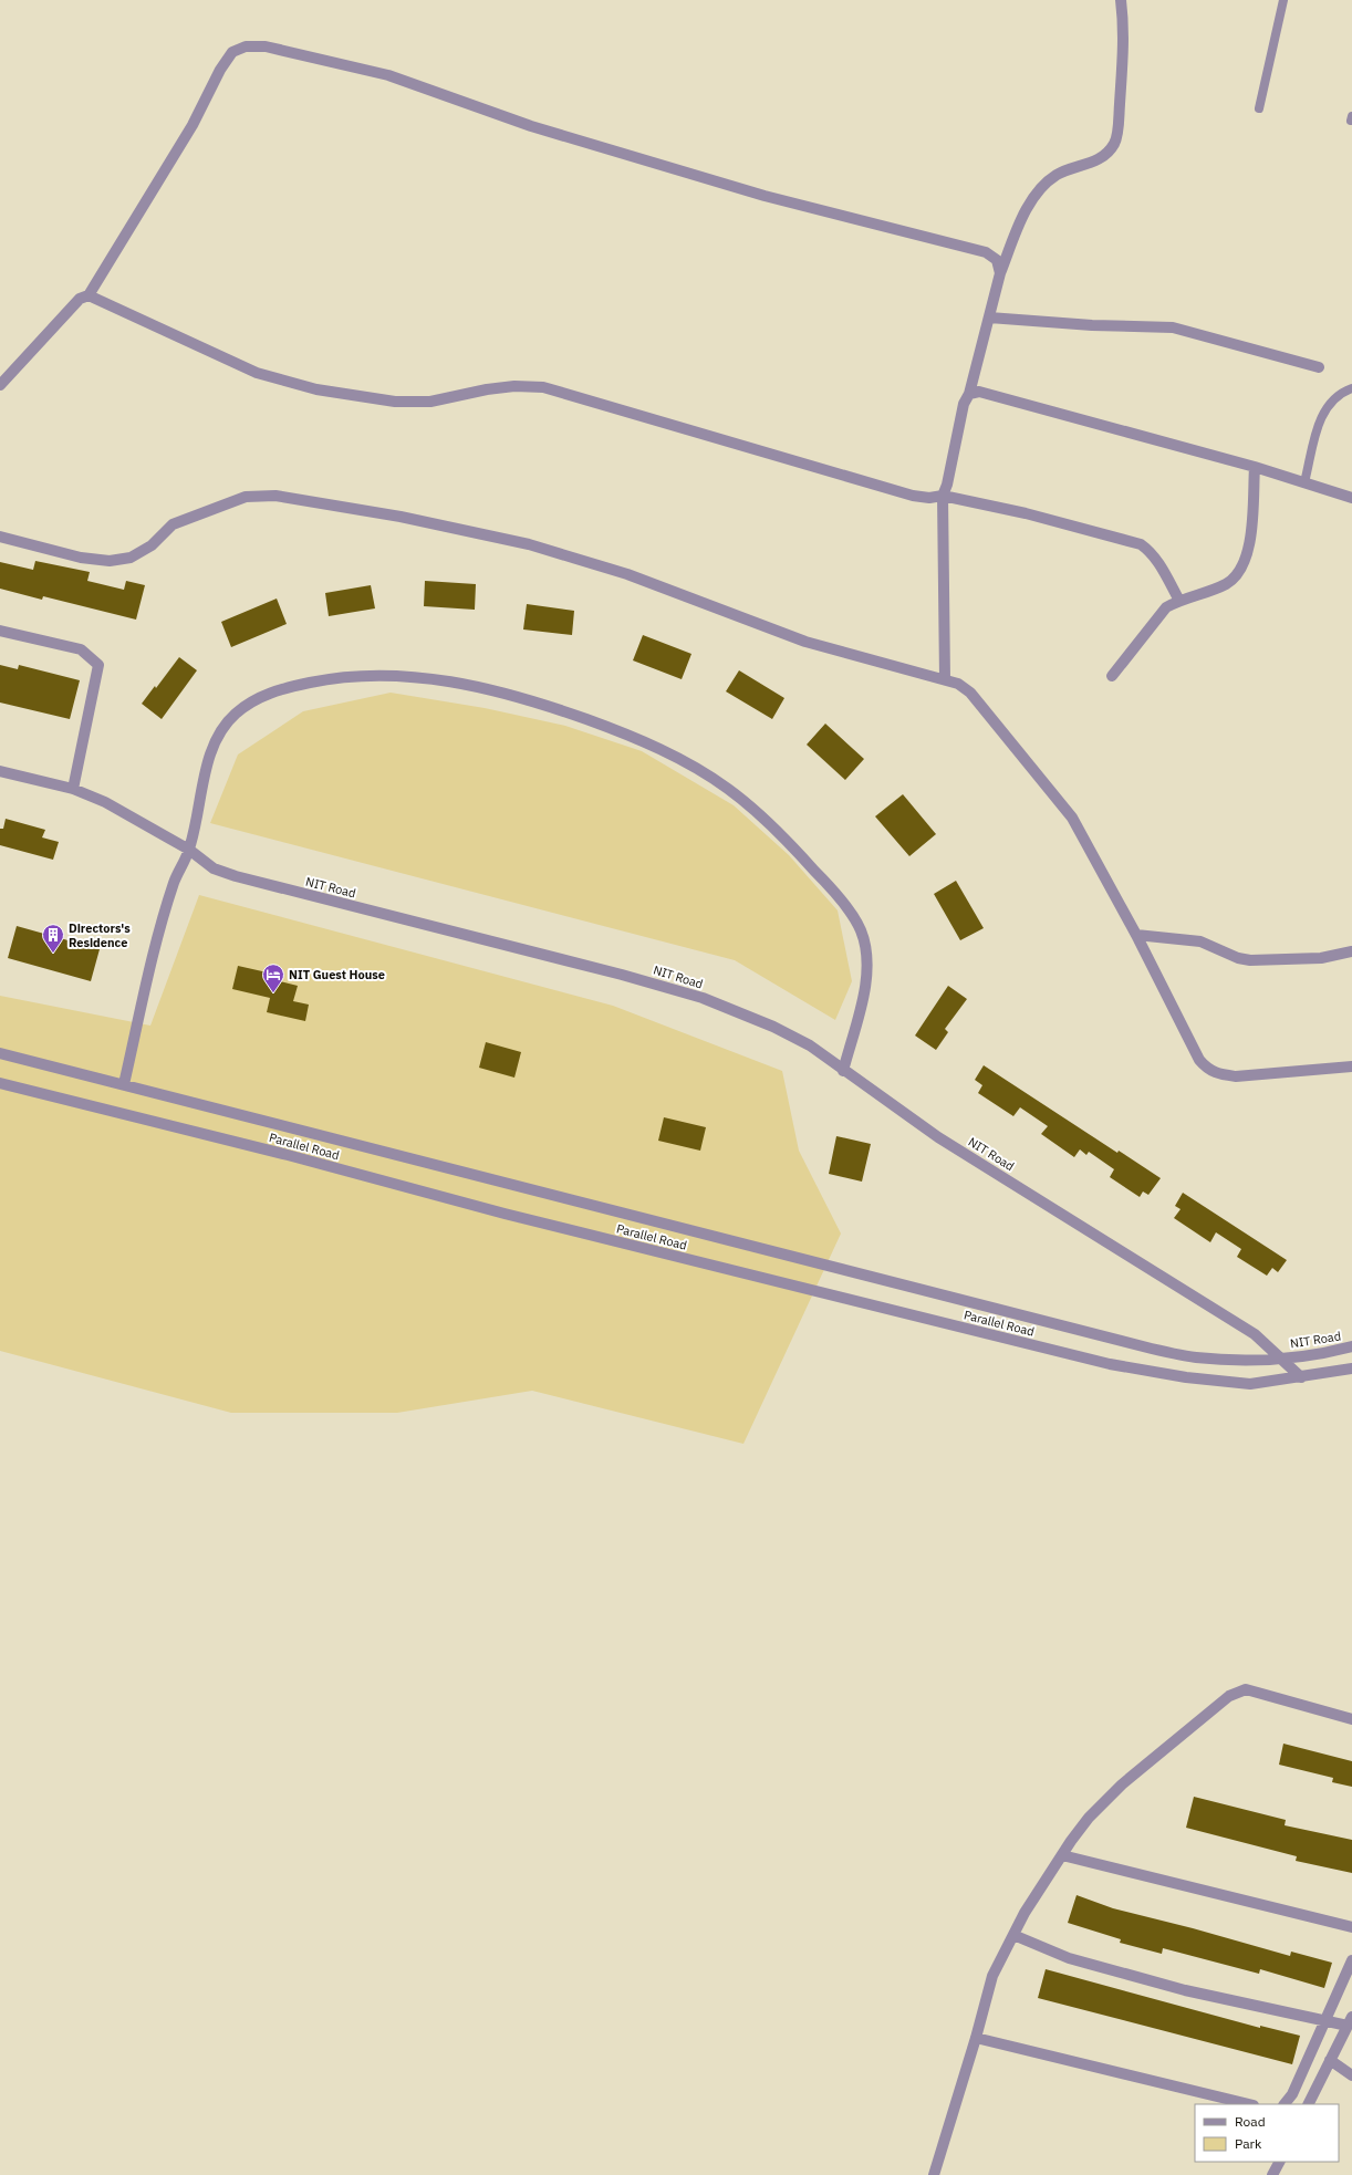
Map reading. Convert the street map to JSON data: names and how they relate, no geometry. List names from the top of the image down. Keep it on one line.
{"streets":{"street":["NIT Road","Parallel Road"]},"crossings":[["NIT Road","Parallel Road"]],"places":{"building":["Directors's Residence"],"hotel":["NIT Guest House"]},"legend":["Road","Park"]}
